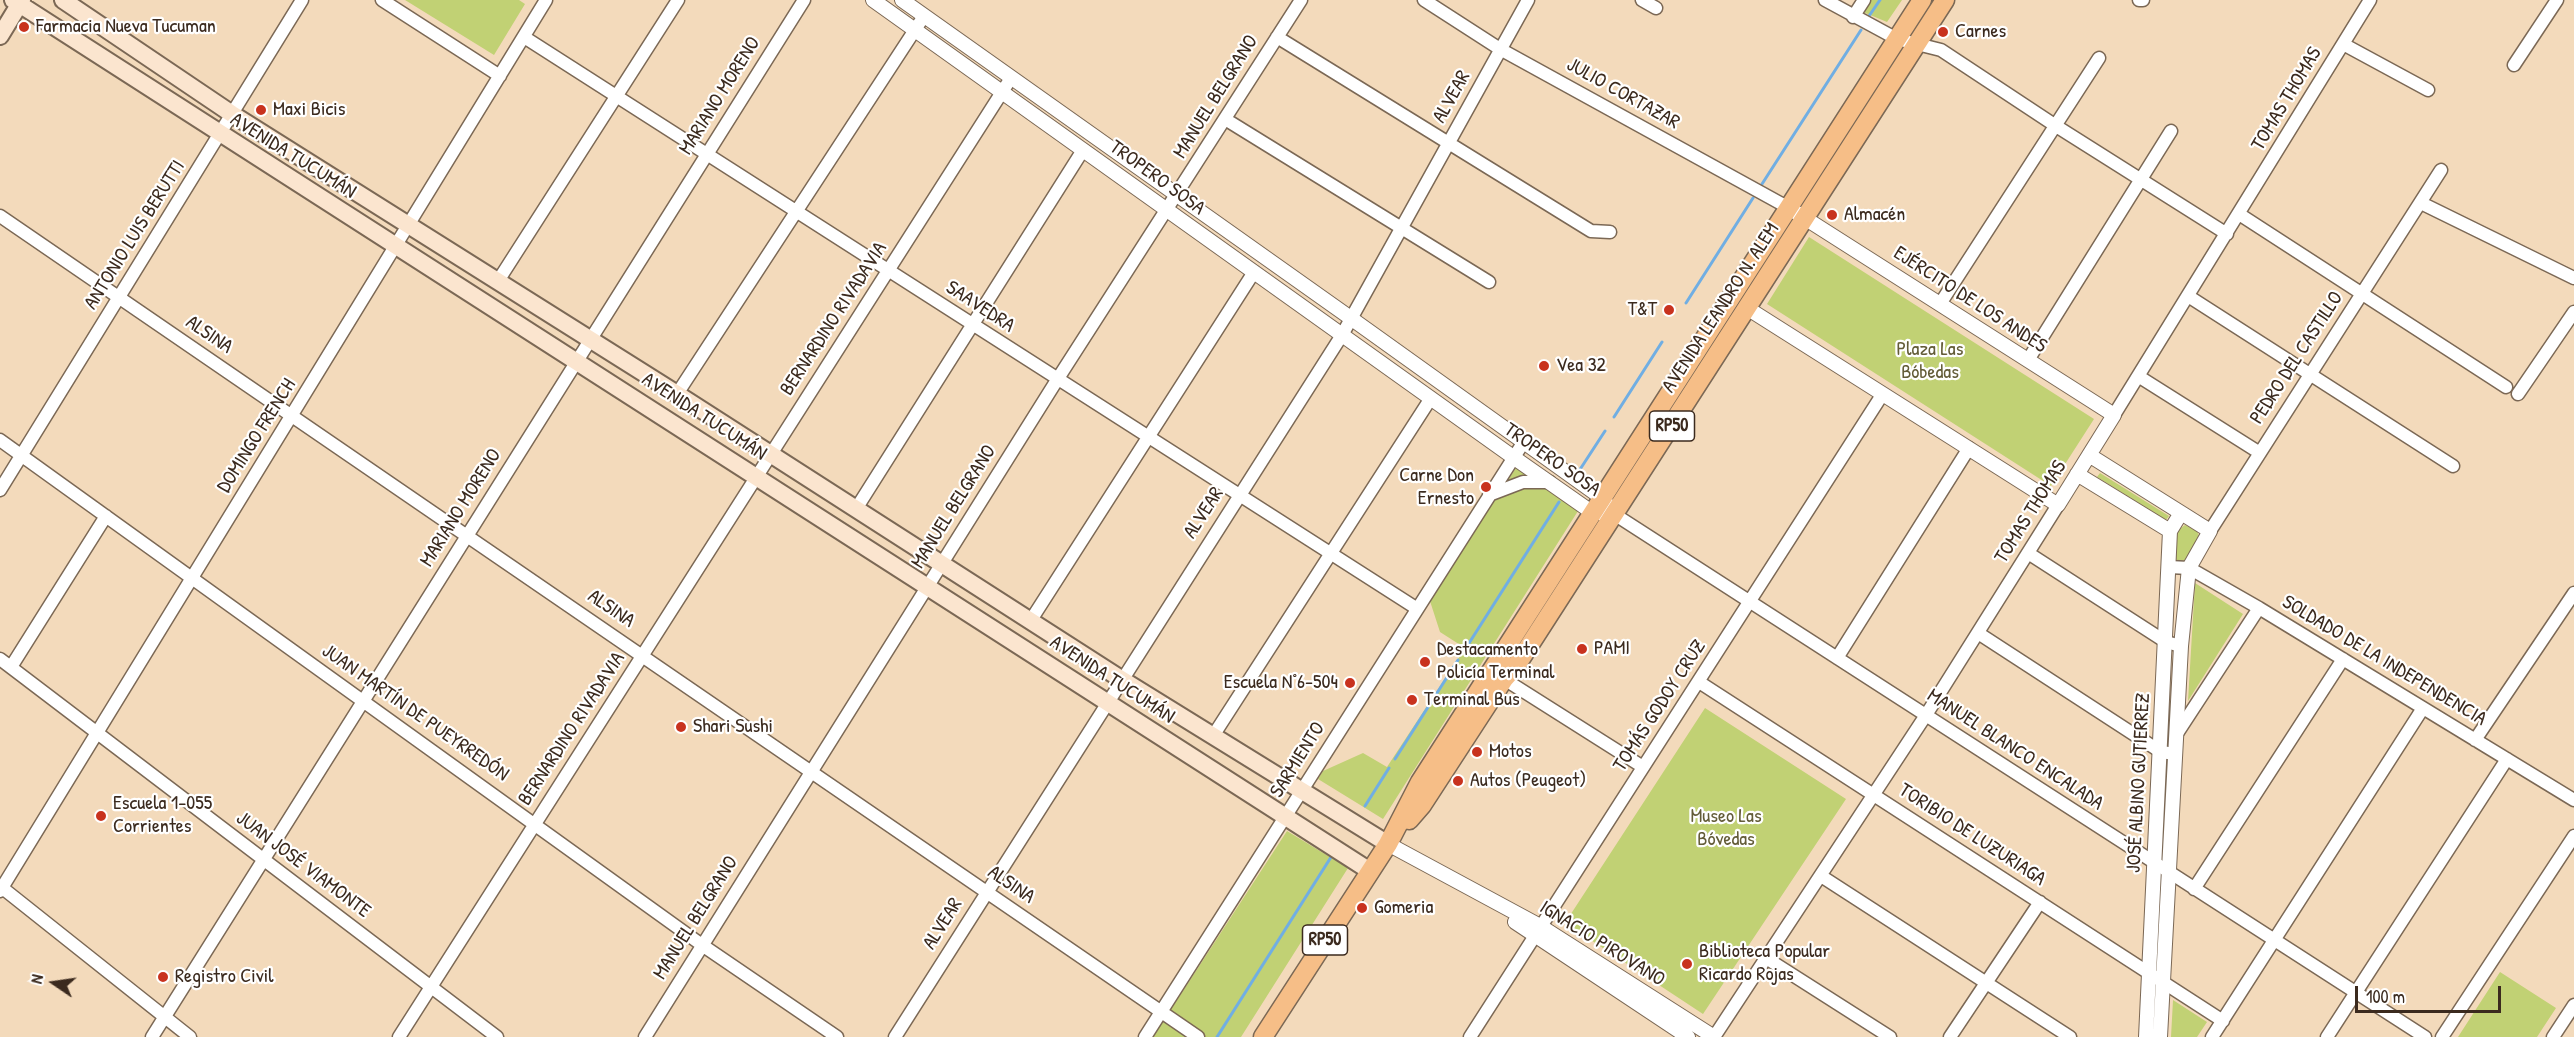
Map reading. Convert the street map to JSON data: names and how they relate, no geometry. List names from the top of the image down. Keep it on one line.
{"streets":{"main road":["AVENIDA TUCUMÁN","AVENIDA LEANDRO N. ALEM","RP50"],"street":["JULIO CORTAZAR","MARIANO MORENO","MANUEL BELGRANO","ALVEAR","TOMAS THOMAS","TROPERO SOSA","ANTONIO LUIS BERUTTI","EJÉRCITO DE LOS ANDES","SAAVEDRA","BERNARDINO RIVADAVIA","ALSINA","PEDRO DEL CASTILLO","DOMINGO FRENCH","SOLDADO DE LA INDEPENDENCIA","TOMÁS GODOY CRUZ","JUAN MARTÍN DE PUEYRREDÓN","MANUEL BLANCO ENCALADA","SARMIENTO","JOSÉ ALBINO GUTIERREZ","TORIBIO DE LUZURIAGA","JUAN JOSÉ VIAMONTE","IGNACIO PIROVANO"]},"crossings":[["JULIO CORTAZAR","ALVEAR"],["JULIO CORTAZAR","EJÉRCITO DE LOS ANDES"],["JULIO CORTAZAR","AVENIDA LEANDRO N. ALEM"],["MARIANO MORENO","AVENIDA TUCUMÁN"],["MARIANO MORENO","SAAVEDRA"],["MARIANO MORENO","ALSINA"],["MARIANO MORENO","JUAN MARTÍN DE PUEYRREDÓN"],["MARIANO MORENO","JUAN JOSÉ VIAMONTE"],["MANUEL BELGRANO","AVENIDA TUCUMÁN"],["MANUEL BELGRANO","TROPERO SOSA"],["MANUEL BELGRANO","SAAVEDRA"],["MANUEL BELGRANO","ALSINA"],["MANUEL BELGRANO","JUAN MARTÍN DE PUEYRREDÓN"],["ALVEAR","AVENIDA TUCUMÁN"],["ALVEAR","TROPERO SOSA"],["ALVEAR","SAAVEDRA"],["ALVEAR","ALSINA"],["TOMAS THOMAS","EJÉRCITO DE LOS ANDES"],["TOMAS THOMAS","MANUEL BLANCO ENCALADA"],["TOMAS THOMAS","TORIBIO DE LUZURIAGA"],["TOMAS THOMAS","IGNACIO PIROVANO"],["AVENIDA TUCUMÁN","ANTONIO LUIS BERUTTI"],["AVENIDA TUCUMÁN","AVENIDA LEANDRO N. ALEM"],["AVENIDA TUCUMÁN","BERNARDINO RIVADAVIA"],["AVENIDA TUCUMÁN","DOMINGO FRENCH"],["AVENIDA TUCUMÁN","SARMIENTO"],["AVENIDA TUCUMÁN","IGNACIO PIROVANO"],["TROPERO SOSA","AVENIDA LEANDRO N. ALEM"],["TROPERO SOSA","BERNARDINO RIVADAVIA"],["TROPERO SOSA","MANUEL BLANCO ENCALADA"],["TROPERO SOSA","SARMIENTO"],["ANTONIO LUIS BERUTTI","ALSINA"],["ANTONIO LUIS BERUTTI","JUAN MARTÍN DE PUEYRREDÓN"],["EJÉRCITO DE LOS ANDES","AVENIDA LEANDRO N. ALEM"],["SAAVEDRA","BERNARDINO RIVADAVIA"],["SAAVEDRA","DOMINGO FRENCH"],["SAAVEDRA","SARMIENTO"],["AVENIDA LEANDRO N. ALEM","MANUEL BLANCO ENCALADA"],["AVENIDA LEANDRO N. ALEM","IGNACIO PIROVANO"],["BERNARDINO RIVADAVIA","ALSINA"],["BERNARDINO RIVADAVIA","JUAN MARTÍN DE PUEYRREDÓN"],["BERNARDINO RIVADAVIA","JUAN JOSÉ VIAMONTE"],["ALSINA","DOMINGO FRENCH"],["ALSINA","SARMIENTO"],["PEDRO DEL CASTILLO","SOLDADO DE LA INDEPENDENCIA"],["PEDRO DEL CASTILLO","JOSÉ ALBINO GUTIERREZ"],["DOMINGO FRENCH","JUAN MARTÍN DE PUEYRREDÓN"],["DOMINGO FRENCH","JUAN JOSÉ VIAMONTE"],["SOLDADO DE LA INDEPENDENCIA","JOSÉ ALBINO GUTIERREZ"],["TOMÁS GODOY CRUZ","MANUEL BLANCO ENCALADA"],["TOMÁS GODOY CRUZ","TORIBIO DE LUZURIAGA"],["TOMÁS GODOY CRUZ","IGNACIO PIROVANO"],["MANUEL BLANCO ENCALADA","JOSÉ ALBINO GUTIERREZ"],["JOSÉ ALBINO GUTIERREZ","TORIBIO DE LUZURIAGA"]],"parks":["Plaza Las Bóbedas","Museo Las Bóvedas"],"places":["Farmacia Nueva Tucuman","Carnes","Maxi Bicis","Almacén","T&T","Vea 32","Carne Don Ernesto","PAMI","Destacamento Policía Terminal","Escuela N°6-504","Terminal Bus","Shari Sushi","Motos","Autos (Peugeot)","Escuela 1-055 Corrientes","Gomeria","Biblioteca Popular Ricardo Rojas","Registro Civil"],"scale_bar":"100 m","north":"left"}
